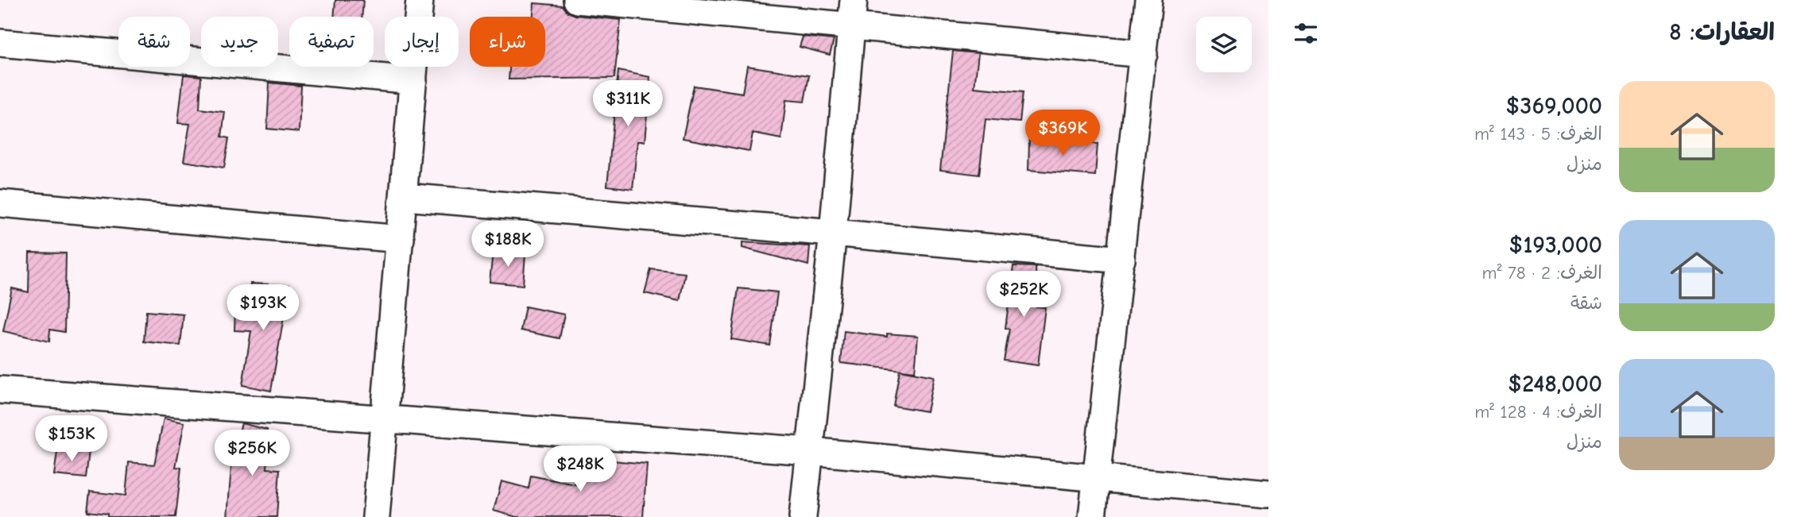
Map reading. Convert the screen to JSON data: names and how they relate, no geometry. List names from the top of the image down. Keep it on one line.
{"page":{"heading":"العقارات: 8","chip":["شراء","إيجار","تصفية","جديد","شقة"],"list":[{"name":"$369,000","note":"الغرف: 5 · 143 m² · منزل"},{"name":"$193,000","note":"الغرف: 2 · 78 m² · شقة"},{"name":"$248,000","note":"الغرف: 4 · 128 m² · منزل"}],"price":["$311K","$369K","$188K","$252K","$193K","$153K","$256K","$248K"]}}
